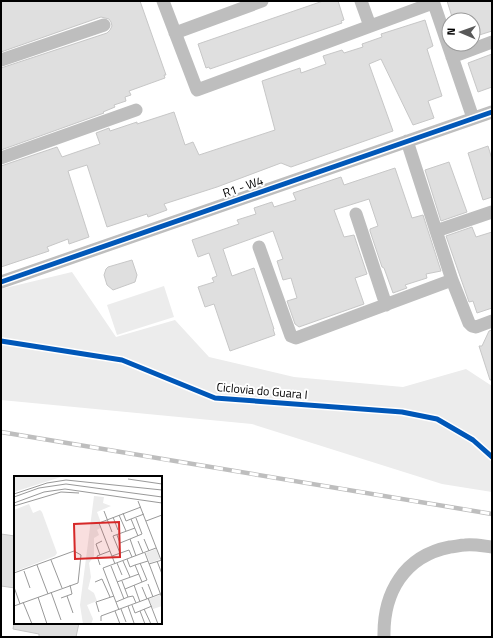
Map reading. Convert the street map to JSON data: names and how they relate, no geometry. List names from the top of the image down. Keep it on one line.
{"streets":{"street":["R1 - W4"],"cycle path":["Ciclovia do Guara I"]},"north":"left"}
